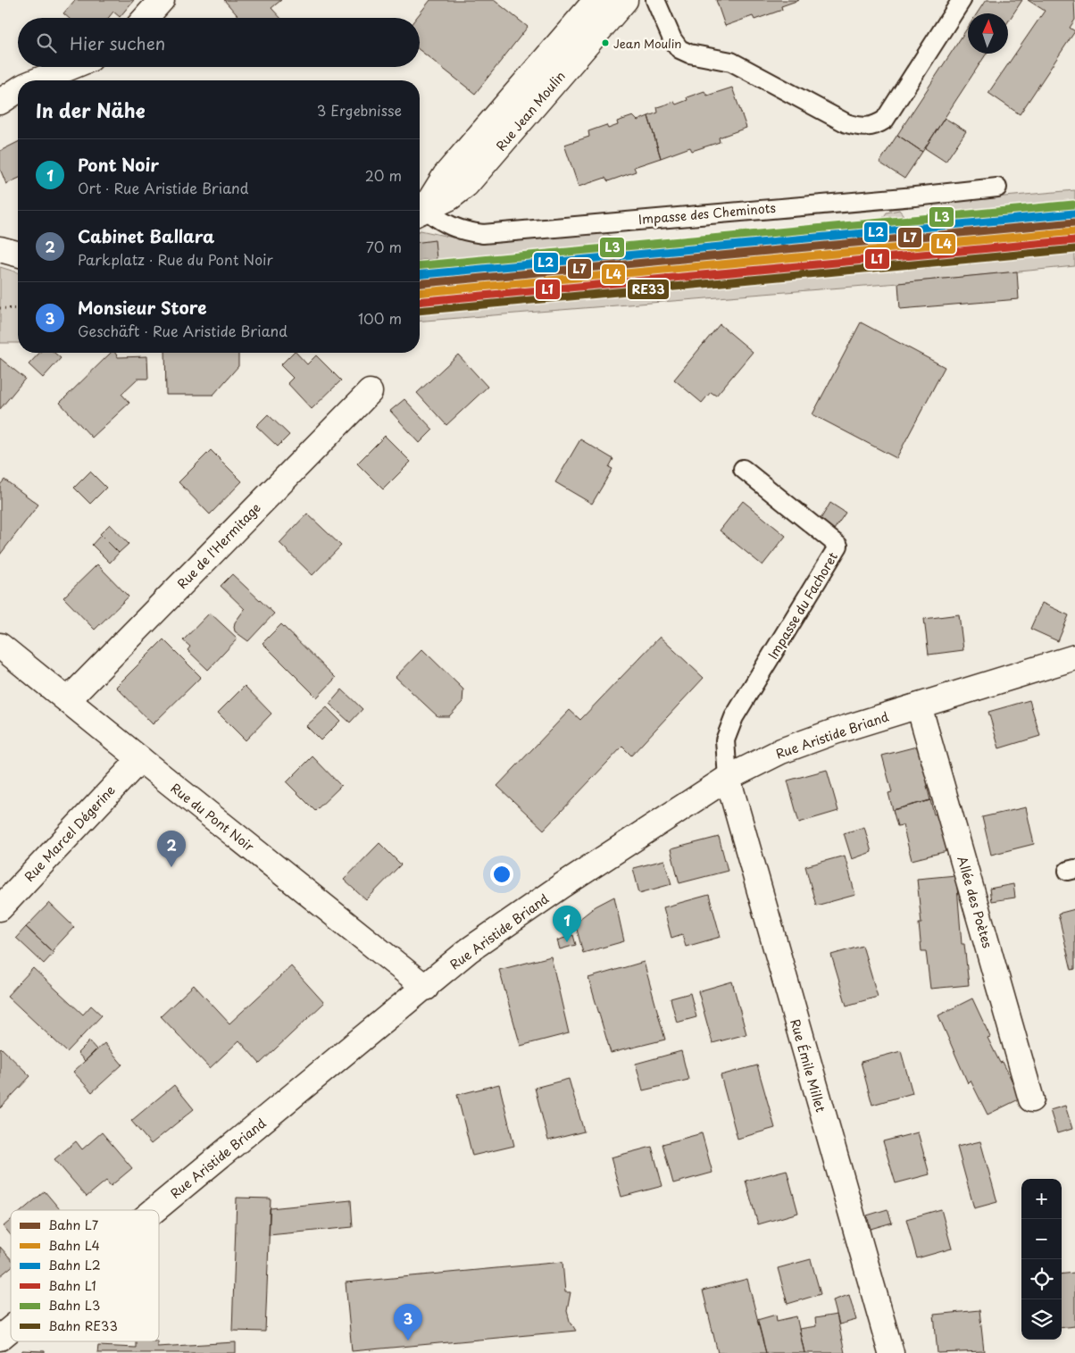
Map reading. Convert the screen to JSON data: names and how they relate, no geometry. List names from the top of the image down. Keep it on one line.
{"streets":{"street":["Rue Jean Moulin","Rue de l'Hermitage","Rue Aristide Briand","Rue du Pont Noir","Rue Marcel Dégerine","Allée des Poètes","Rue Émile Millet"],"lane":["Impasse des Cheminots","Impasse du Fachoret"]},"crossings":[["Rue Jean Moulin","Impasse des Cheminots"],["Rue de l'Hermitage","Rue du Pont Noir"],["Impasse du Fachoret","Rue Aristide Briand"],["Impasse du Fachoret","Rue Émile Millet"],["Rue Aristide Briand","Rue du Pont Noir"],["Rue Aristide Briand","Allée des Poètes"],["Rue Aristide Briand","Rue Émile Millet"],["Rue du Pont Noir","Rue Marcel Dégerine"]],"places":["Jean Moulin"],"lines":["rail line L3","rail line L2","rail line L7","rail line L4","rail line L1","rail line RE33"],"legend":["Bahn L7","Bahn L4","Bahn L2","Bahn L1","Bahn L3","Bahn RE33"],"north":"top","page":{"search":"Hier suchen","heading":["In der Nähe","3 Ergebnisse"],"list":[{"mark":"1","name":"Pont Noir","note":"Ort · Rue Aristide Briand","value":"20 m"},{"mark":"2","name":"Cabinet Ballara","note":"Parkplatz · Rue du Pont Noir","value":"70 m"},{"mark":"3","name":"Monsieur Store","note":"Geschäft · Rue Aristide Briand","value":"100 m"}],"pins":["2","1","3"],"map_buttons":["+","−"]}}
